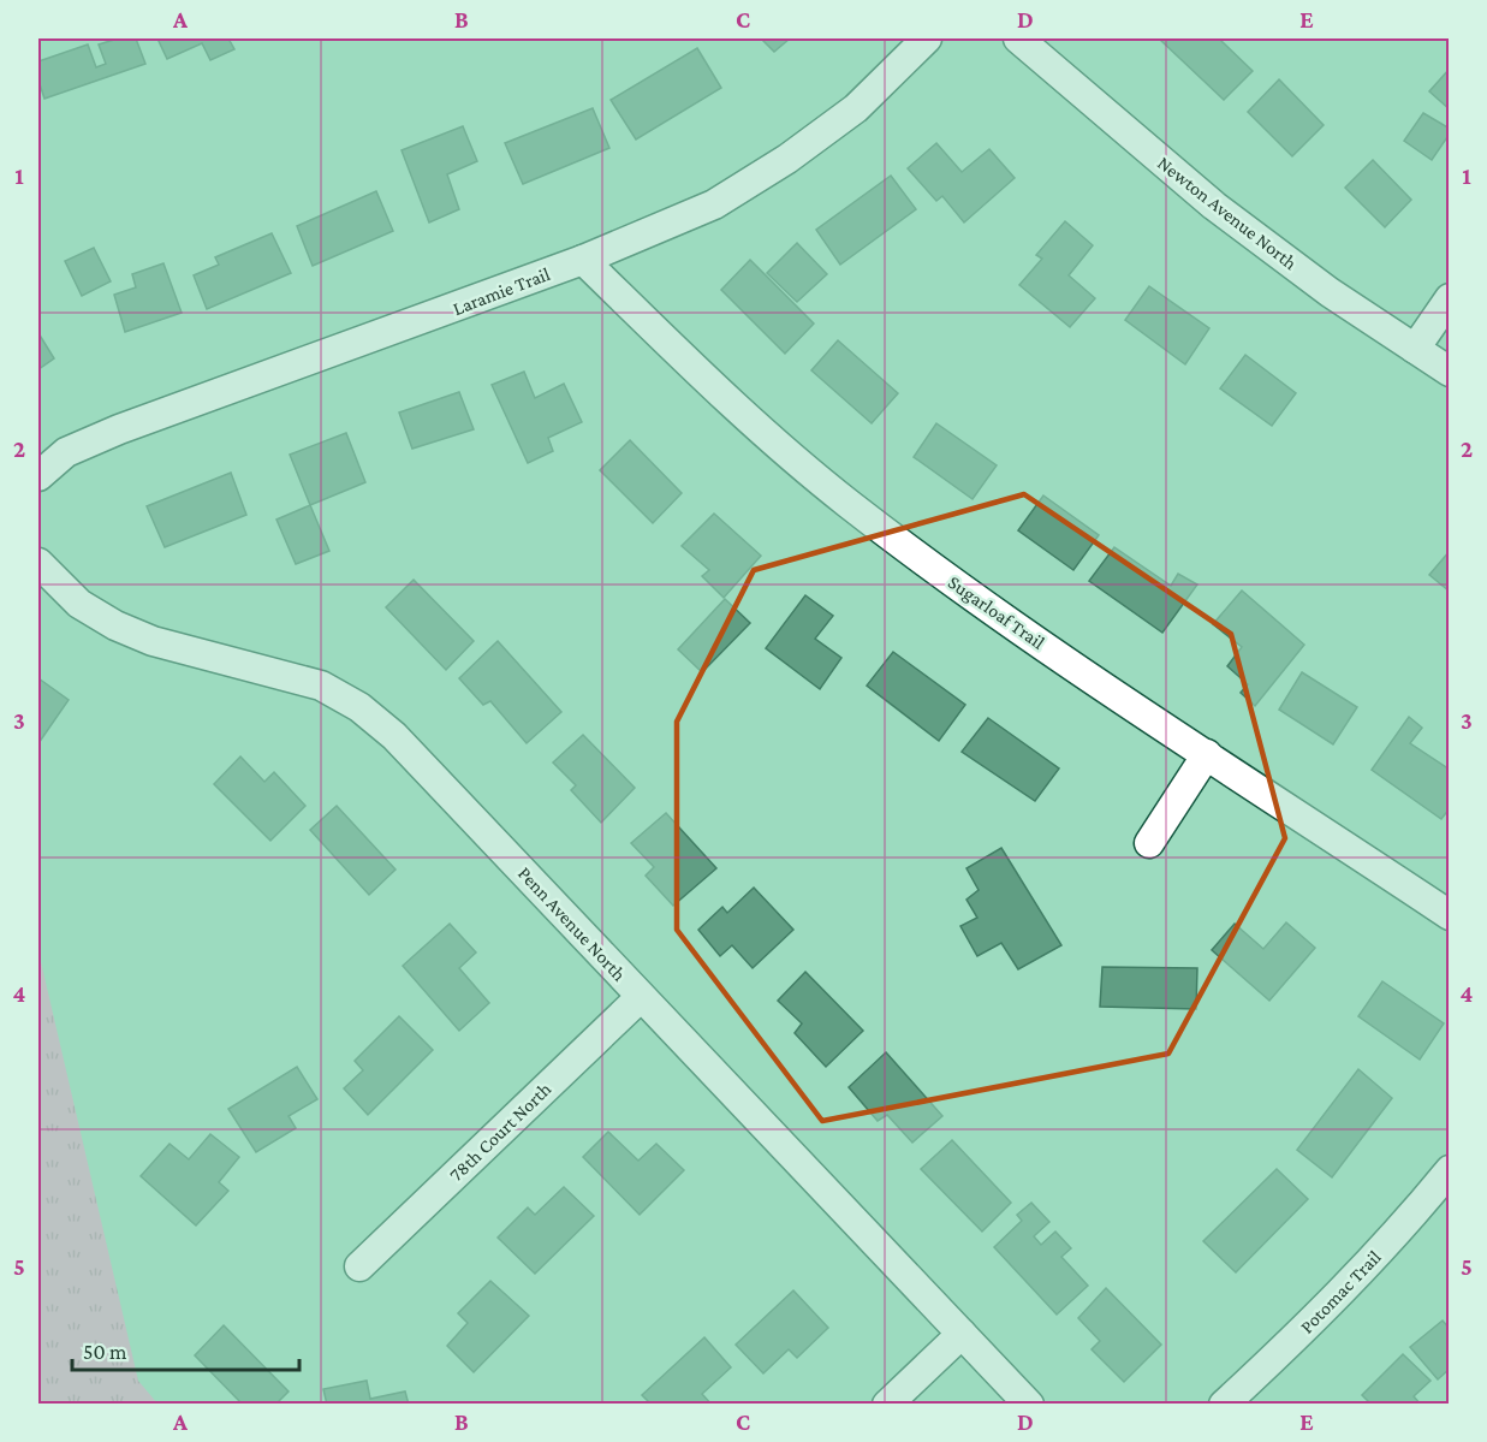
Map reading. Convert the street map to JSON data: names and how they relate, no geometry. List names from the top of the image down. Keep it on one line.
{"streets":{"street":["Newton Avenue North","Laramie Trail","Sugarloaf Trail","Penn Avenue North","78th Court North","Potomac Trail"]},"crossings":[["Laramie Trail","Sugarloaf Trail"],["Penn Avenue North","78th Court North"]],"scale_bar":"50 m","grid":{"columns":["A","B","C","D","E"],"rows":["1","2","3","4","5"]}}
